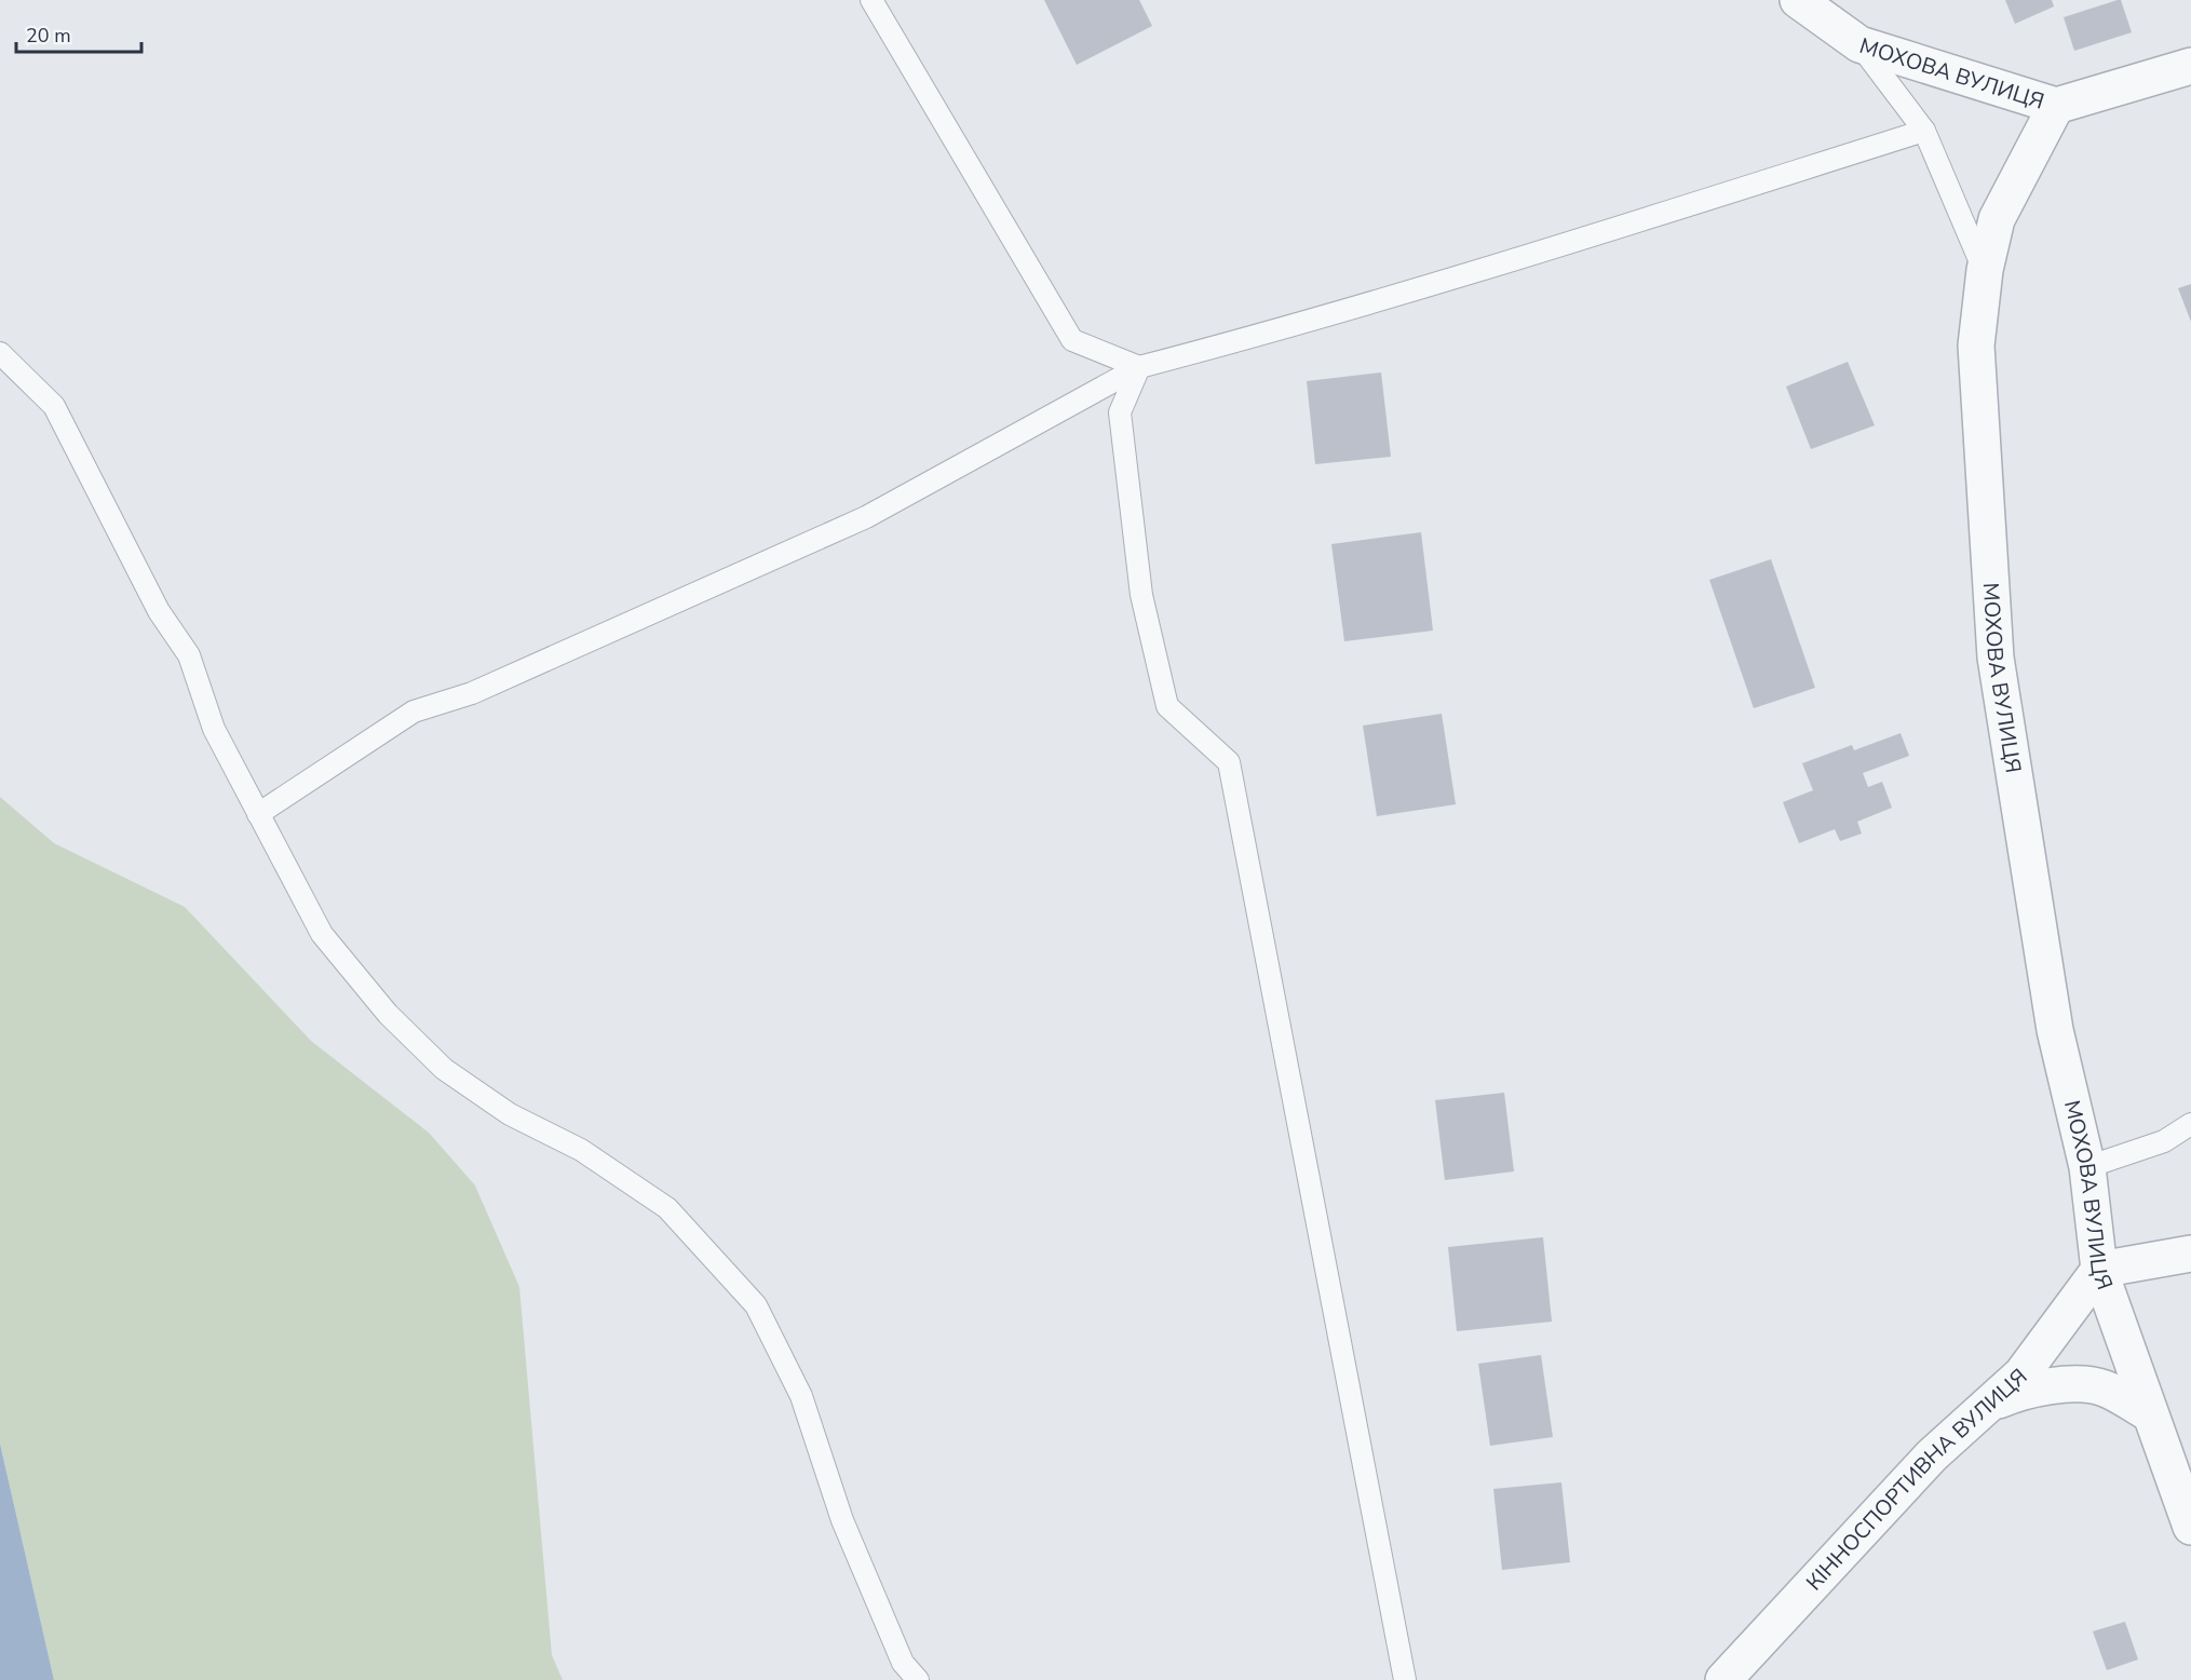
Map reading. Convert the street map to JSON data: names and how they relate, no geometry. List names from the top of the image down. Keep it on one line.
{"streets":{"street":["МОХОВА ВУЛИЦЯ","КІННОСПОРТИВНА ВУЛИЦЯ"]},"crossings":[["МОХОВА ВУЛИЦЯ","КІННОСПОРТИВНА ВУЛИЦЯ"]],"scale_bar":"20 m"}
